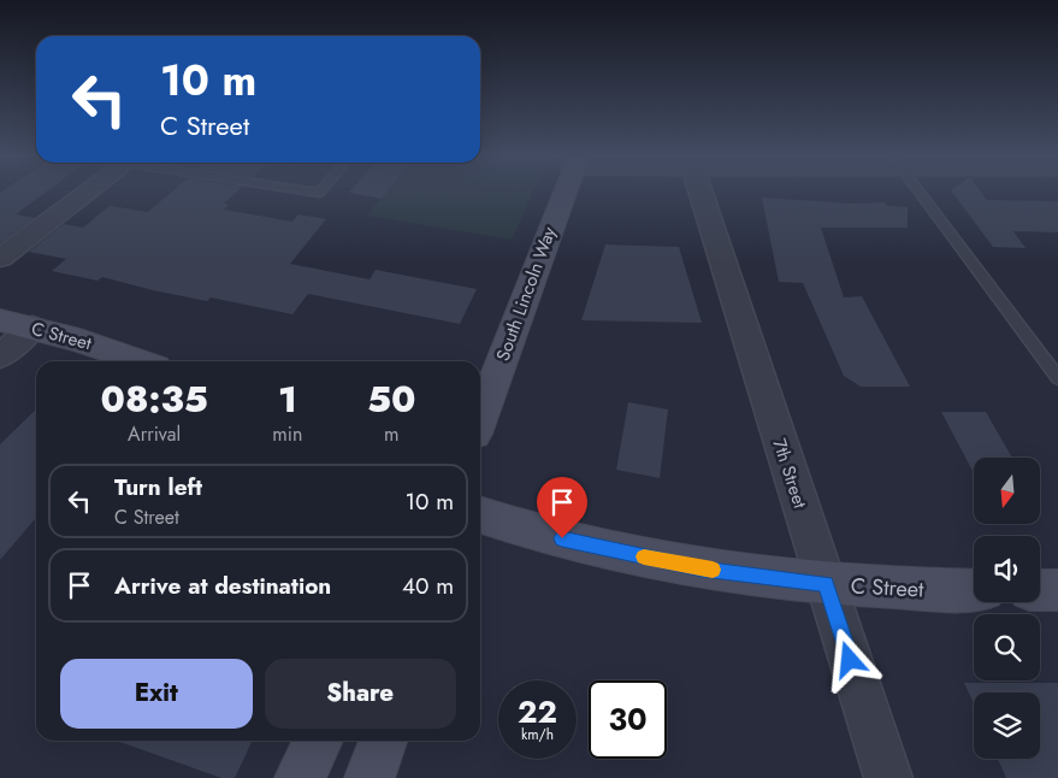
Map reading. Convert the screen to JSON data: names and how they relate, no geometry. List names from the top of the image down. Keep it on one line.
{"streets":{"street":["South Lincoln Way","C Street","7th Street"]},"crossings":[["C Street","7th Street"]],"north":"bottom","page":{"turn":["10 m","C Street"],"eta":["08:35","Arrival","1","min","50","m"],"list":[{"name":"Turn left","note":"C Street","value":"10 m"},{"name":"Arrive at destination","value":"40 m"}],"buttons":["Exit","Share"],"speed":"22 km/h","limit":"30"}}
